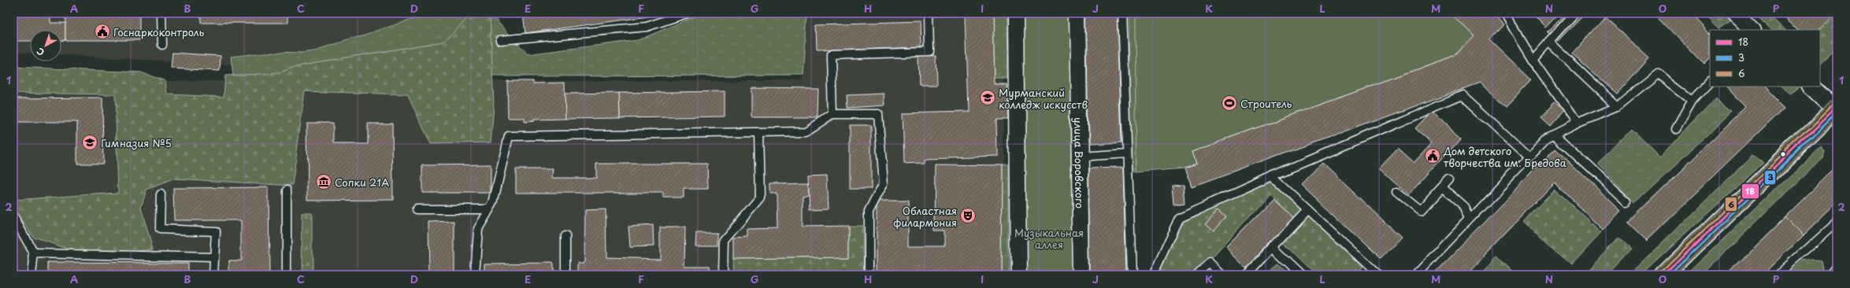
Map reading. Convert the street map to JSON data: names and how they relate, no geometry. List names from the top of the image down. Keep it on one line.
{"streets":{"street":["улица Воровского"]},"parks":["Музыкальная аллея"],"places":{"public building":["Госнаркоконтроль","Дом детского творчества им. Бредова"],"school or university":["Мурманский колледж искусств","Гимназия №5"],"sports":["Строитель"],"museum":["Сопки 21А"],"theatre":["Областная филармония"]},"lines":["transit line 6","transit line 18","transit line 3"],"legend":["18","3","6"],"north":"bottom left","grid":{"columns":["A","B","C","D","E","F","G","H","I","J","K","L","M","N","O","P"],"rows":["1","2"]}}
